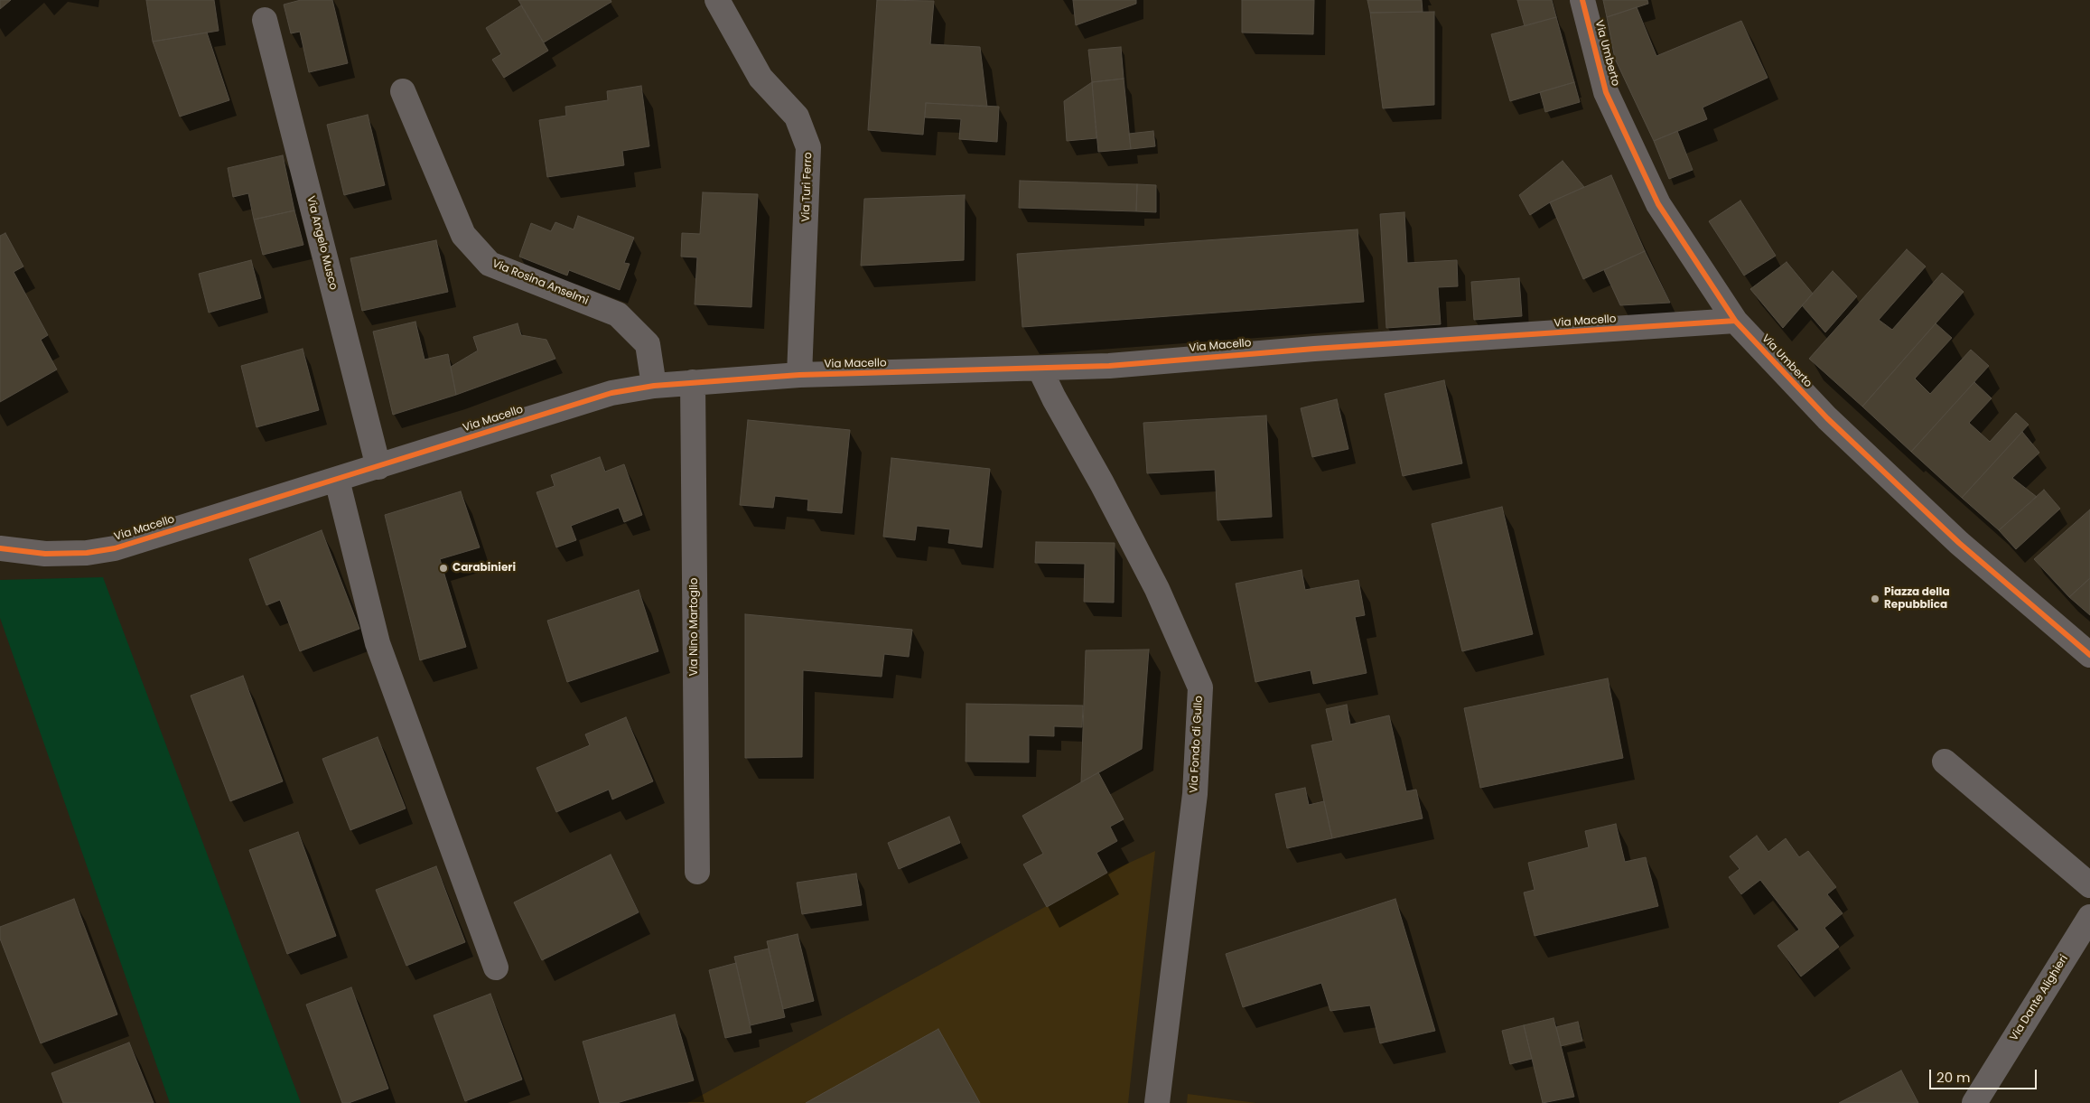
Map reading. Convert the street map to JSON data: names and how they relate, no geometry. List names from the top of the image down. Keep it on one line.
{"streets":{"street":["Via Umberto","Via Turi Ferro","Via Angelo Musco","Via Rosina Anselmi","Via Macello","Via Nino Martoglio","Via Fondo di Gullo","Via Dante Alighieri"]},"crossings":[["Via Umberto","Via Macello"],["Via Turi Ferro","Via Macello"],["Via Angelo Musco","Via Macello"],["Via Rosina Anselmi","Via Macello"],["Via Macello","Via Nino Martoglio"],["Via Macello","Via Fondo di Gullo"]],"places":["Carabinieri","Piazza della Repubblica"],"scale_bar":"20 m"}
